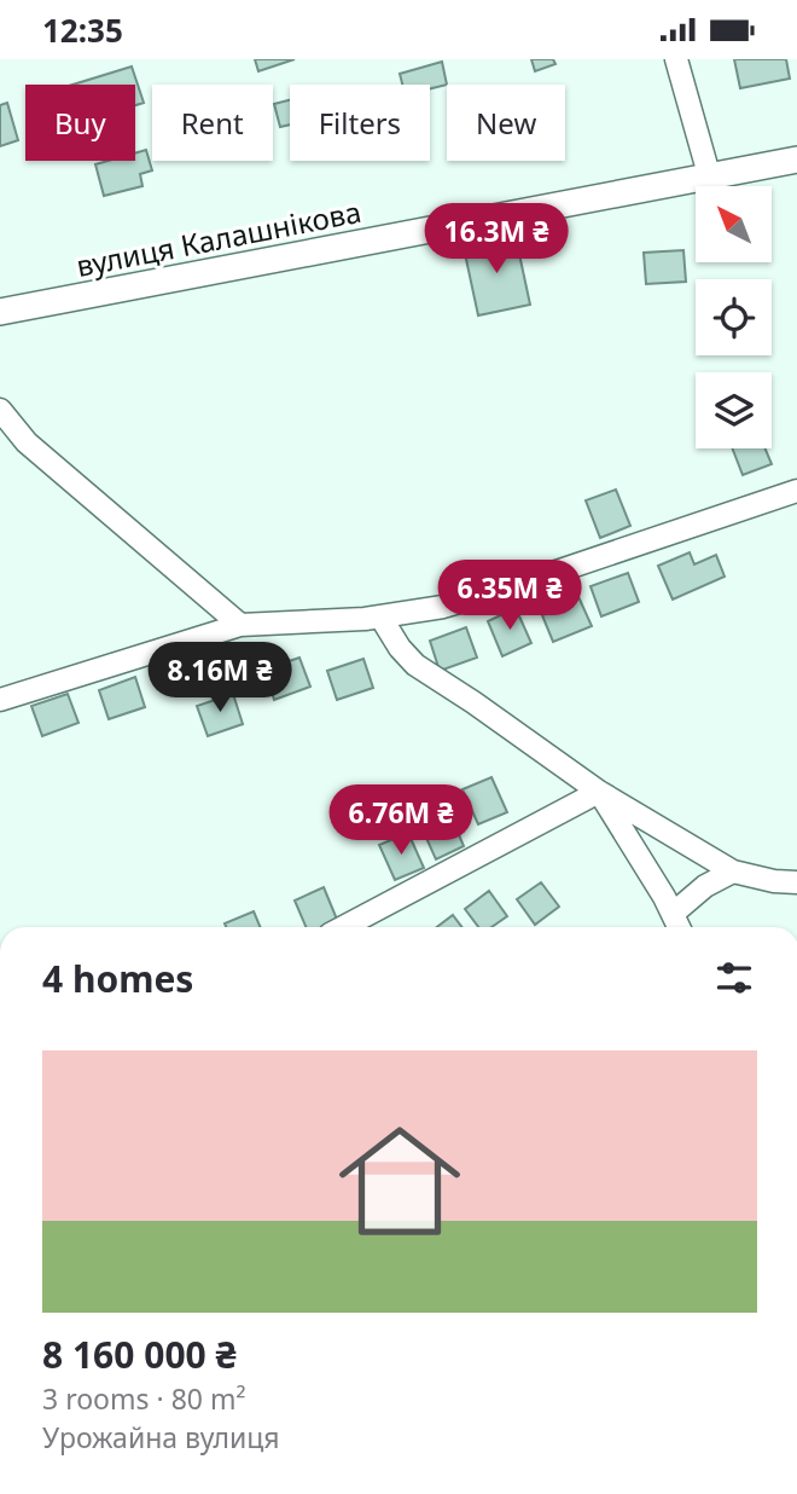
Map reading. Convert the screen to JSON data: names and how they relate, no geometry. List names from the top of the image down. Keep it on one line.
{"streets":{"street":["вулиця Калашнікова"]},"north":"top left","page":{"status":"12:35","chip":["Buy","Rent","Filters","New"],"price":["16.3M ₴","6.35M ₴","8.16M ₴","6.76M ₴"],"heading":"4 homes","list":[{"name":"8 160 000 ₴","note":"3 rooms · 80 m² · Урожайна вулиця"}]}}
